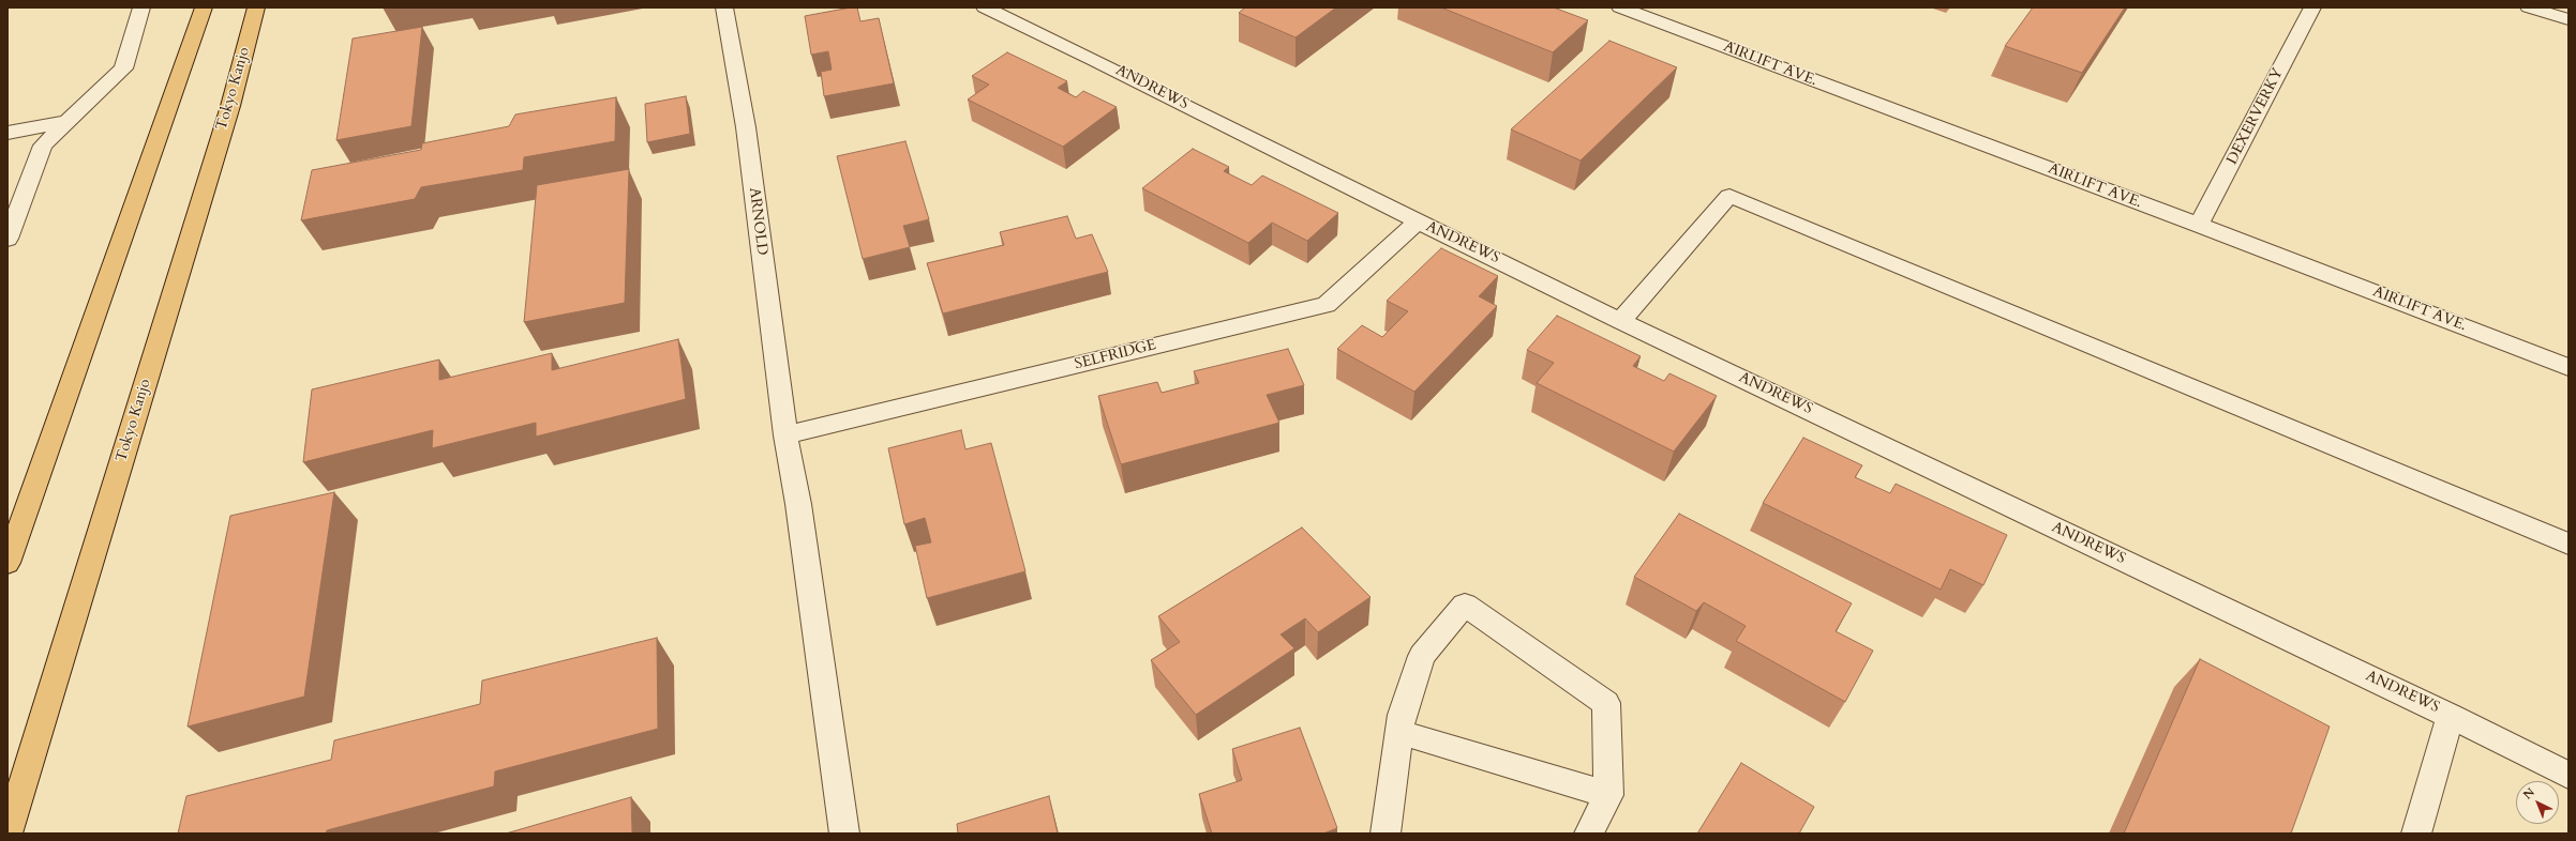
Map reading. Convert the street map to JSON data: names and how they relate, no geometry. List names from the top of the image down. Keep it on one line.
{"streets":{"highway":["Tokyo Kanjo"],"lane":["AIRLIFT AVE.","ANDREWS","DEXERVERKY","ARNOLD","SELFRIDGE"]},"crossings":[["AIRLIFT AVE.","DEXERVERKY"],["ANDREWS","SELFRIDGE"],["ARNOLD","SELFRIDGE"]],"north":"top left"}
